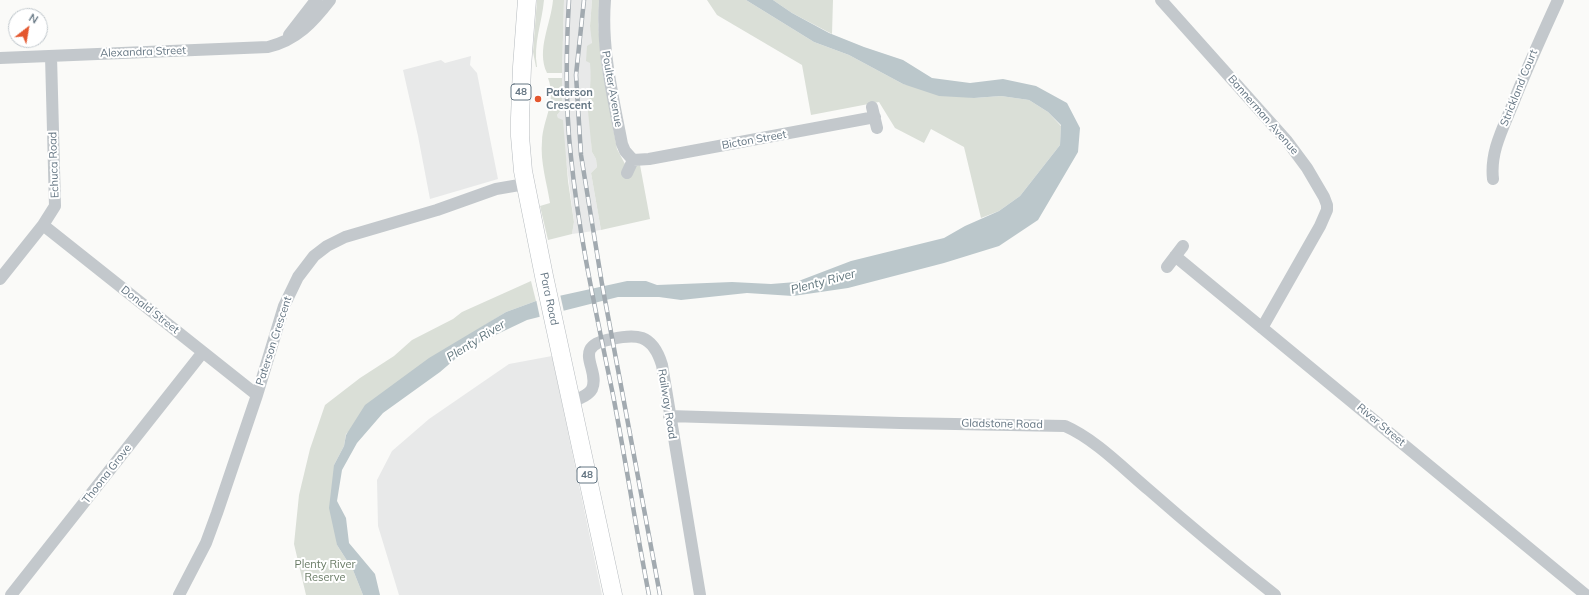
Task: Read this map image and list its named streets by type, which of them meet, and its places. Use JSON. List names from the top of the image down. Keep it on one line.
{"streets":{"main road":["48","Para Road"],"street":["Alexandra Street","Strickland Court","Poulter Avenue","Bannerman Avenue","Bicton Street","Echuca Road","Donald Street","Paterson Crescent","Railway Road","Gladstone Road","River Street","Thoona Grove"]},"crossings":[["Alexandra Street","Echuca Road"],["Poulter Avenue","Bicton Street"],["Bannerman Avenue","River Street"],["Echuca Road","Donald Street"],["Para Road","Paterson Crescent"],["Para Road","Railway Road"],["Donald Street","Paterson Crescent"],["Donald Street","Thoona Grove"],["Railway Road","Gladstone Road"]],"water":["Plenty River"],"parks":["Plenty River Reserve"],"places":["Paterson Crescent"],"north":"top right"}
